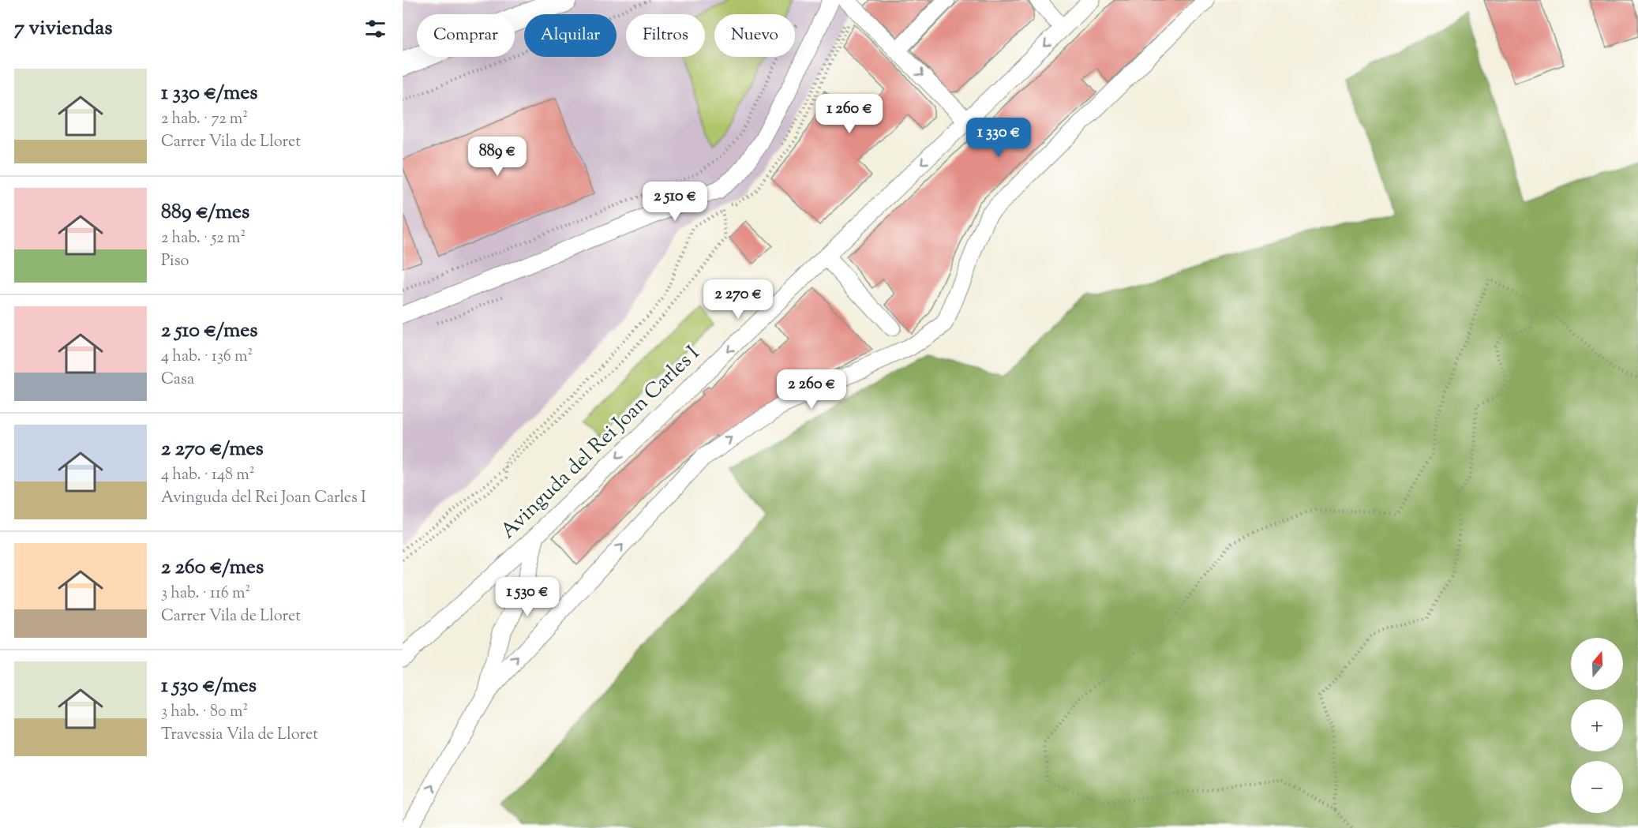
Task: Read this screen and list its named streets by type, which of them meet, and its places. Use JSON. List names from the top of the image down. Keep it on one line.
{"streets":{"street":["Avinguda del Rei Joan Carles I"]},"north":"top","page":{"heading":"7 viviendas","chip":["Comprar","Alquilar","Filtros","Nuevo"],"list":[{"name":"1 330 €/mes","note":"2 hab. · 72 m² · Carrer Vila de Lloret"},{"name":"889 €/mes","note":"2 hab. · 52 m² · Piso"},{"name":"2 510 €/mes","note":"4 hab. · 136 m² · Casa"},{"name":"2 270 €/mes","note":"4 hab. · 148 m² · Avinguda del Rei Joan Carles I"},{"name":"2 260 €/mes","note":"3 hab. · 116 m² · Carrer Vila de Lloret"},{"name":"1 530 €/mes","note":"3 hab. · 80 m² · Travessia Vila de Lloret"}],"price":["1 260 €","1 330 €","889 €","2 510 €","2 270 €","2 260 €","1 530 €"],"map_buttons":["+","−"]}}
